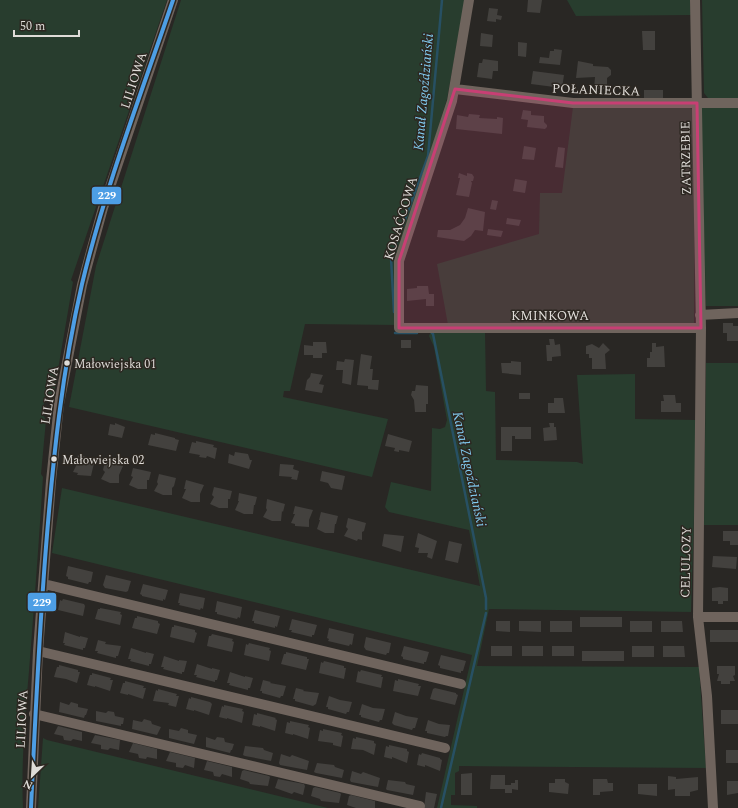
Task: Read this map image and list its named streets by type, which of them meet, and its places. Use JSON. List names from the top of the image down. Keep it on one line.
{"streets":{"street":["LILIOWA","POŁANIECKA","ZATRZEBIE","KOSAĆCOWA","KMINKOWA","CELULOZY"]},"crossings":[["POŁANIECKA","ZATRZEBIE"],["POŁANIECKA","KOSAĆCOWA"],["ZATRZEBIE","CELULOZY"],["KOSAĆCOWA","KMINKOWA"],["KMINKOWA","CELULOZY"]],"water":["Kanał Zagoździański"],"places":["Małowiejska 01","Małowiejska 02"],"lines":["transit line 229"],"scale_bar":"50 m","north":"bottom left"}
